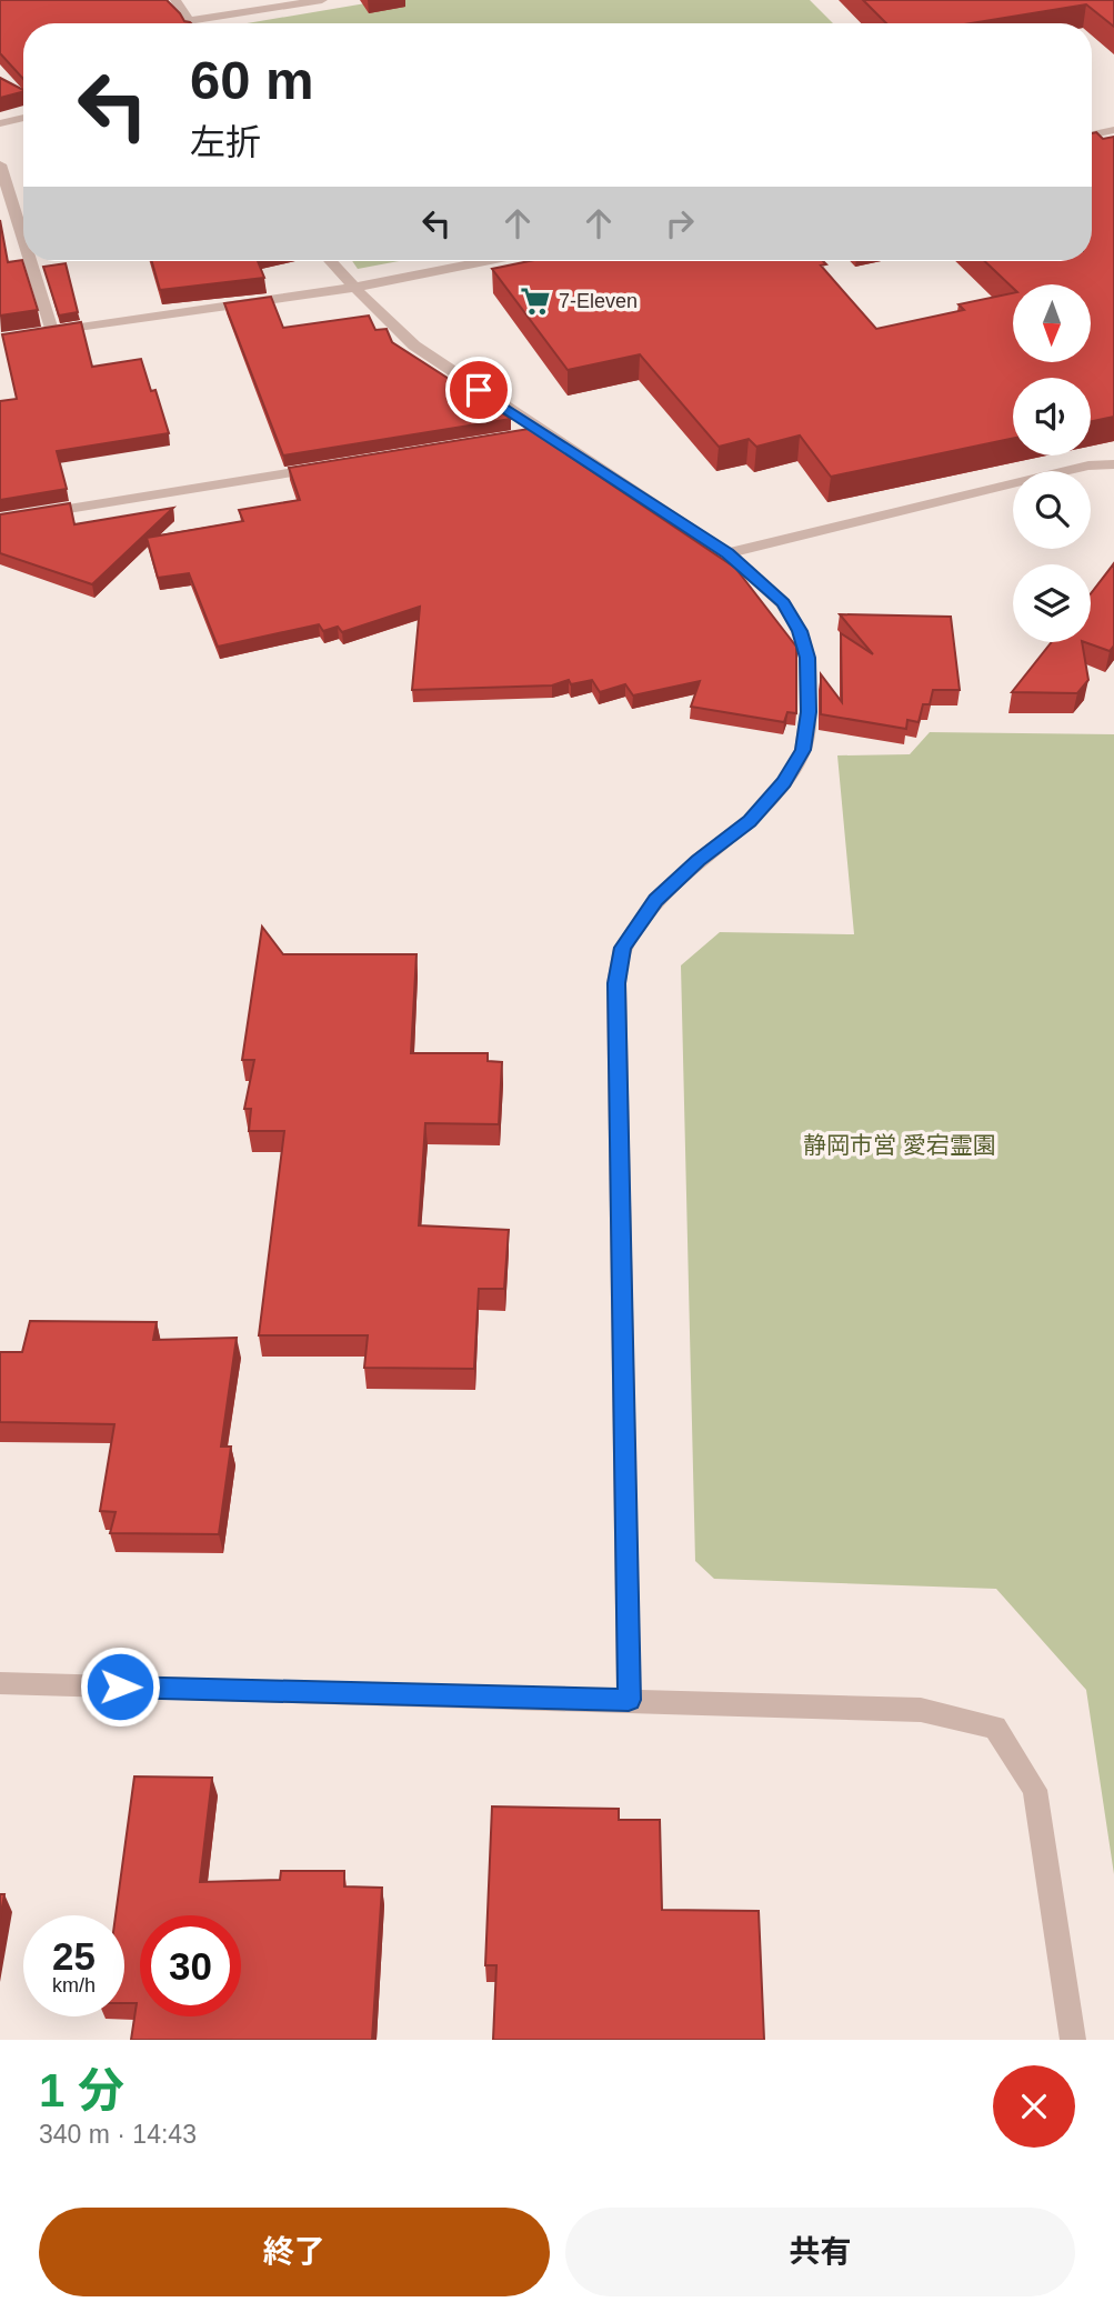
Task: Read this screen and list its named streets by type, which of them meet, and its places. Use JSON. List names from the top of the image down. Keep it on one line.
{"parks":["静岡市営 愛宕霊園"],"places":{"supermarket":["7-Eleven"]},"north":"bottom","page":{"turn":["60 m","左折"],"speed":"25 km/h","limit":"30","heading":["1 分","340 m · 14:43"],"buttons":["終了","共有"]}}
